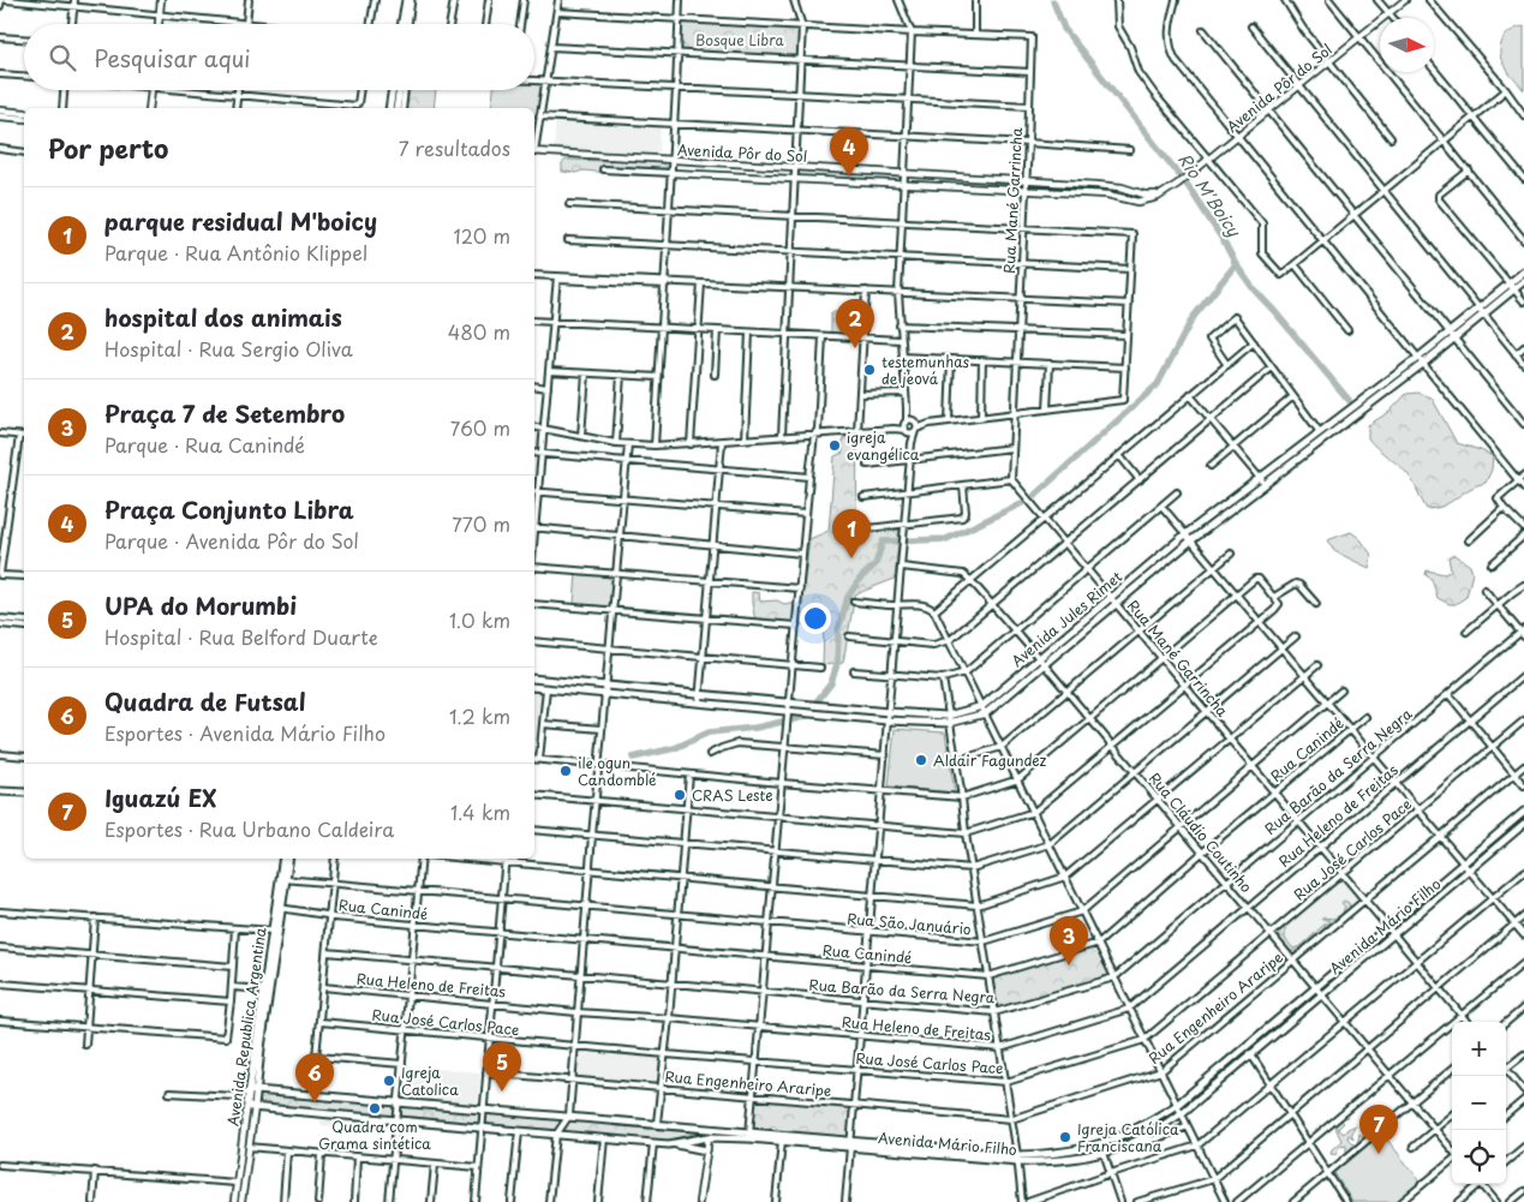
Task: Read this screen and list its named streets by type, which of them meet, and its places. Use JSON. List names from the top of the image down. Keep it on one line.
{"streets":{"main road":["Avenida Jules Rimet","Avenida Mário Filho","Avenida Republica Argentina"],"street":["Avenida Pôr do Sol","Rua Mané Garrincha","Rua Canindé","Rua Barão da Serra Negra","Rua Heleno de Freitas","Rua Cláudio Coutinho","Rua José Carlos Pace","Rua São Januário","Rua Engenheiro Araripe"]},"crossings":[["Avenida Pôr do Sol","Rua Mané Garrincha"],["Rua Mané Garrincha","Avenida Jules Rimet"],["Rua Mané Garrincha","Rua Canindé"],["Rua Mané Garrincha","Rua Barão da Serra Negra"],["Rua Mané Garrincha","Rua Heleno de Freitas"],["Rua Mané Garrincha","Rua José Carlos Pace"],["Rua Mané Garrincha","Rua São Januário"],["Rua Mané Garrincha","Avenida Mário Filho"],["Rua Mané Garrincha","Rua Engenheiro Araripe"],["Avenida Jules Rimet","Rua Cláudio Coutinho"],["Rua Canindé","Rua Cláudio Coutinho"],["Rua Canindé","Avenida Republica Argentina"],["Rua Barão da Serra Negra","Rua Cláudio Coutinho"],["Rua Heleno de Freitas","Rua Cláudio Coutinho"],["Rua Cláudio Coutinho","Rua José Carlos Pace"],["Rua Cláudio Coutinho","Rua São Januário"],["Rua Cláudio Coutinho","Avenida Mário Filho"],["Rua Cláudio Coutinho","Rua Engenheiro Araripe"],["Rua São Januário","Avenida Republica Argentina"],["Avenida Mário Filho","Avenida Republica Argentina"]],"water":["Rio M'Boicy"],"parks":["Bosque Libra"],"places":["testemunhas de jeová","igreja evangélica","Aldair Fagundez","ile ogun Candomblé","CRAS Leste","Igreja Catolica","Quadra com Grama sintética","Igreja Católica Franciscana"],"north":"right","page":{"search":"Pesquisar aqui","heading":["Por perto","7 resultados"],"pins":["4","2","1","3","5","6","7"],"list":[{"mark":"1","name":"parque residual M'boicy","note":"Parque · Rua Antônio Klippel","value":"120 m"},{"mark":"2","name":"hospital dos animais","note":"Hospital · Rua Sergio Oliva","value":"480 m"},{"mark":"3","name":"Praça 7 de Setembro","note":"Parque · Rua Canindé","value":"760 m"},{"mark":"4","name":"Praça Conjunto Libra","note":"Parque · Avenida Pôr do Sol","value":"770 m"},{"mark":"5","name":"UPA do Morumbi","note":"Hospital · Rua Belford Duarte","value":"1.0 km"},{"mark":"6","name":"Quadra de Futsal","note":"Esportes · Avenida Mário Filho","value":"1.2 km"},{"mark":"7","name":"Iguazú EX","note":"Esportes · Rua Urbano Caldeira","value":"1.4 km"}],"map_buttons":["+","−"]}}
